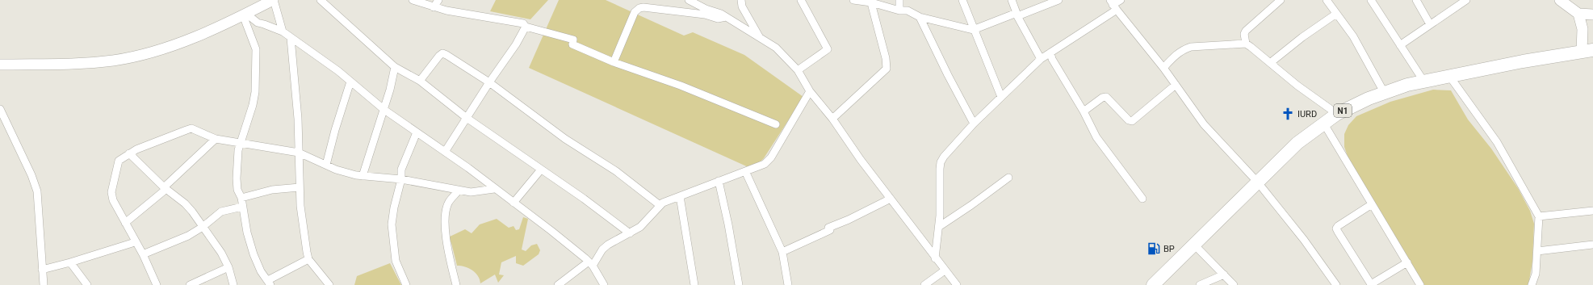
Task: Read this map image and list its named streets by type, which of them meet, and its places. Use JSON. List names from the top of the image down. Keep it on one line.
{"streets":{"highway":["N1"]},"places":{"church":["IURD"],"fuel station":["BP"]}}
